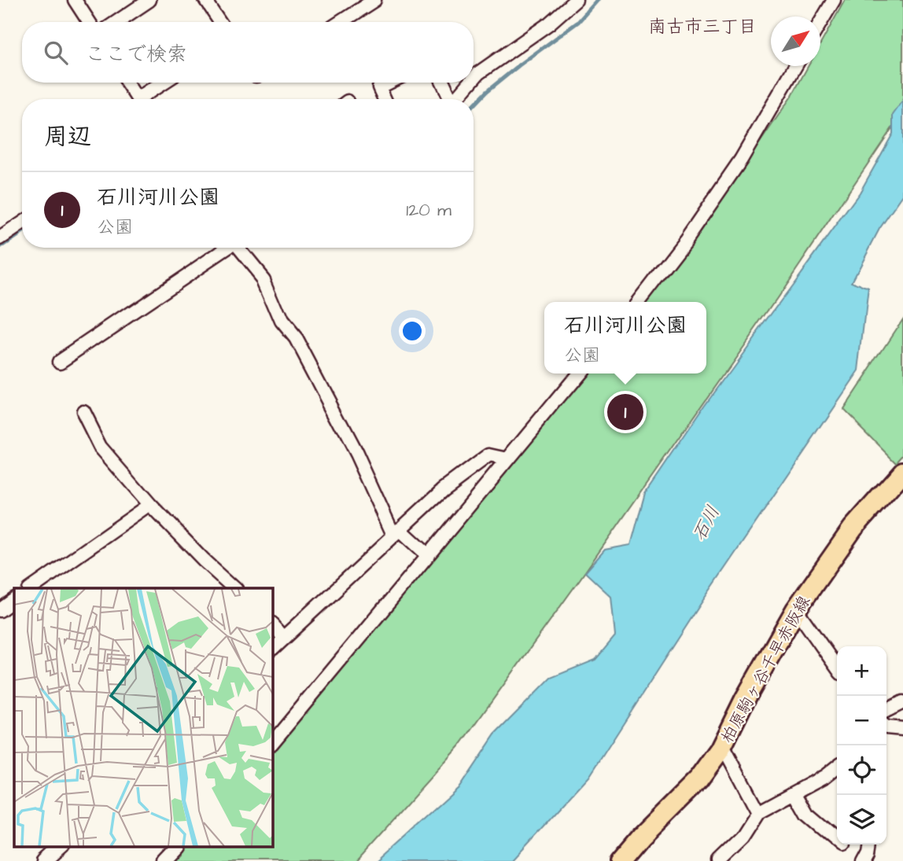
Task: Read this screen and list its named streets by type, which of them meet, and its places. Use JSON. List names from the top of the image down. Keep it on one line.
{"streets":{"main road":["柏原駒ヶ谷千早赤阪線"]},"districts":["南古市三丁目"],"water":["石川"],"north":"top right","page":{"search":"ここで検索","heading":"周辺","list":[{"mark":"1","name":"石川河川公園","note":"公園","value":"120 m"}],"popup":["石川河川公園","公園"],"pins":"1","map_buttons":["+","−"]}}
